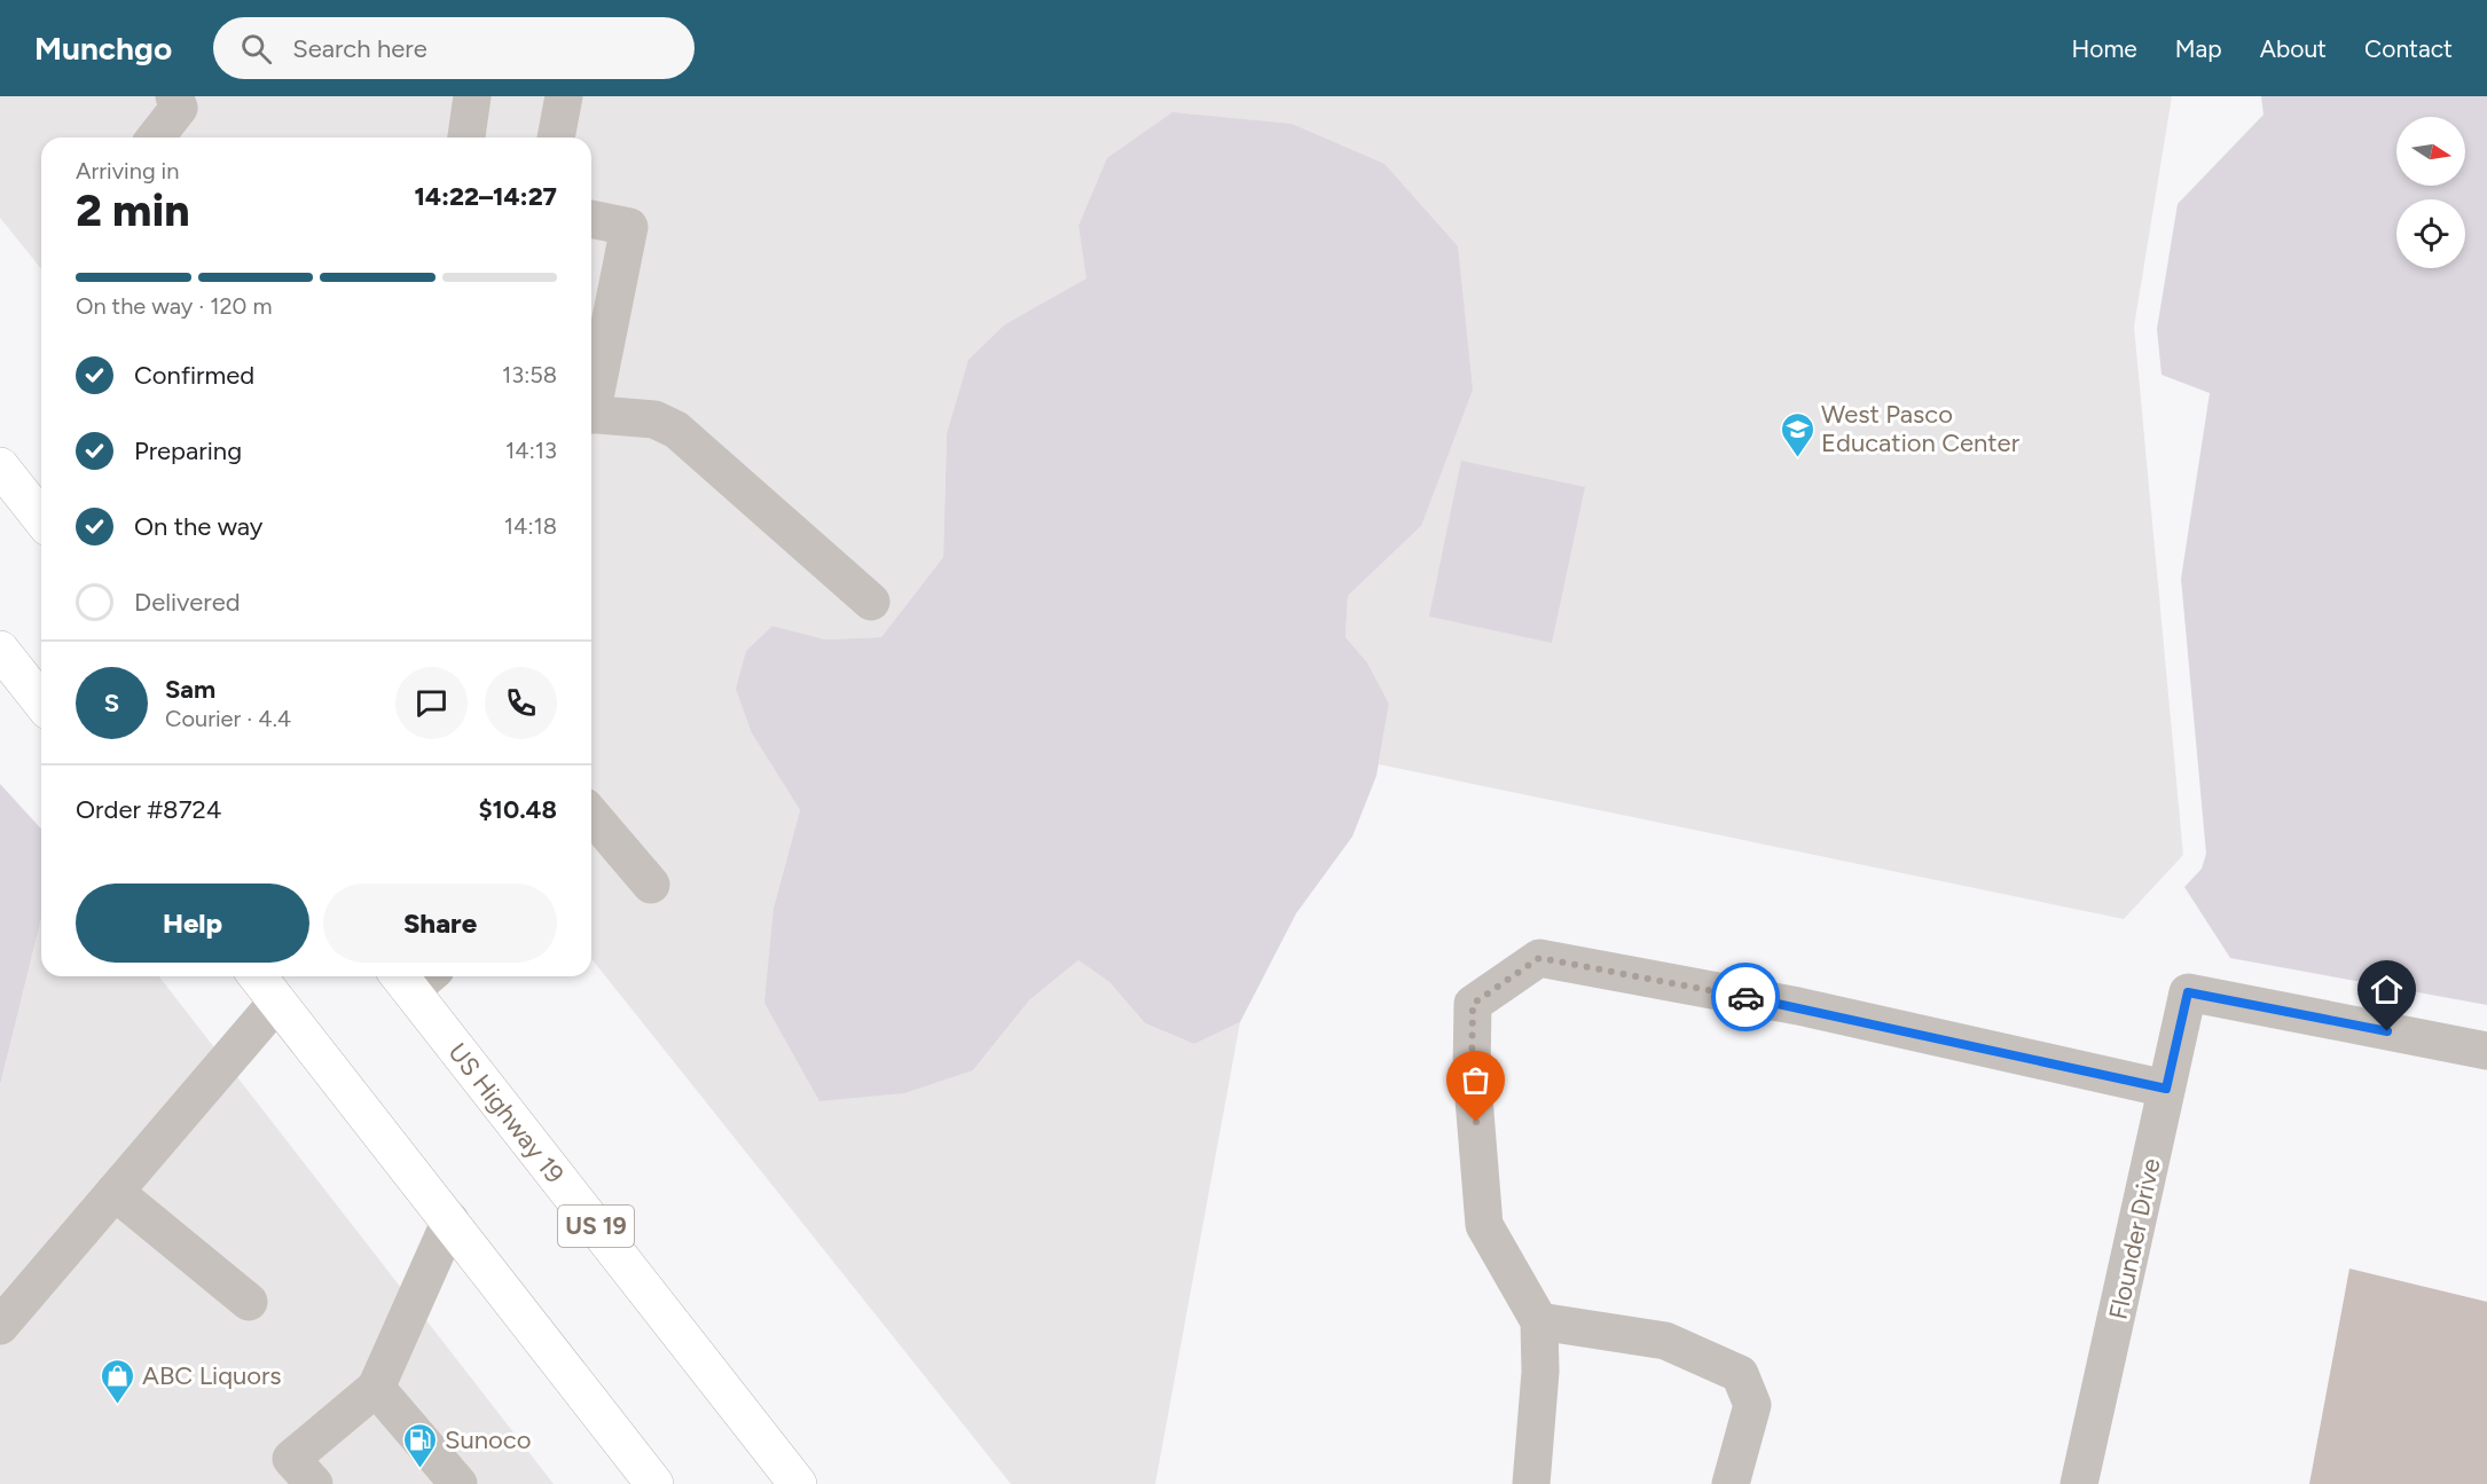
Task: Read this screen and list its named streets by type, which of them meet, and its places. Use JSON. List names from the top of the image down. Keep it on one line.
{"streets":{"highway":["US Highway 19","US 19"],"street":["Flounder Drive"]},"places":{"school or university":["West Pasco Education Center"],"shop":["ABC Liquors"],"fuel station":["Sunoco"]},"north":"right","page":{"header":"Munchgo","search":"Search here","nav":["Home","Map","About","Contact"],"heading":["2 min","Arriving in","14:22–14:27"],"panel":["Sam","Courier · 4.4","Order #8724","$10.48"],"bar":"On the way · 120 m","list":[["Confirmed","13:58"],["Preparing","14:13"],["On the way","14:18"],"Delivered"],"round":"S","buttons":["Help","Share"]}}
